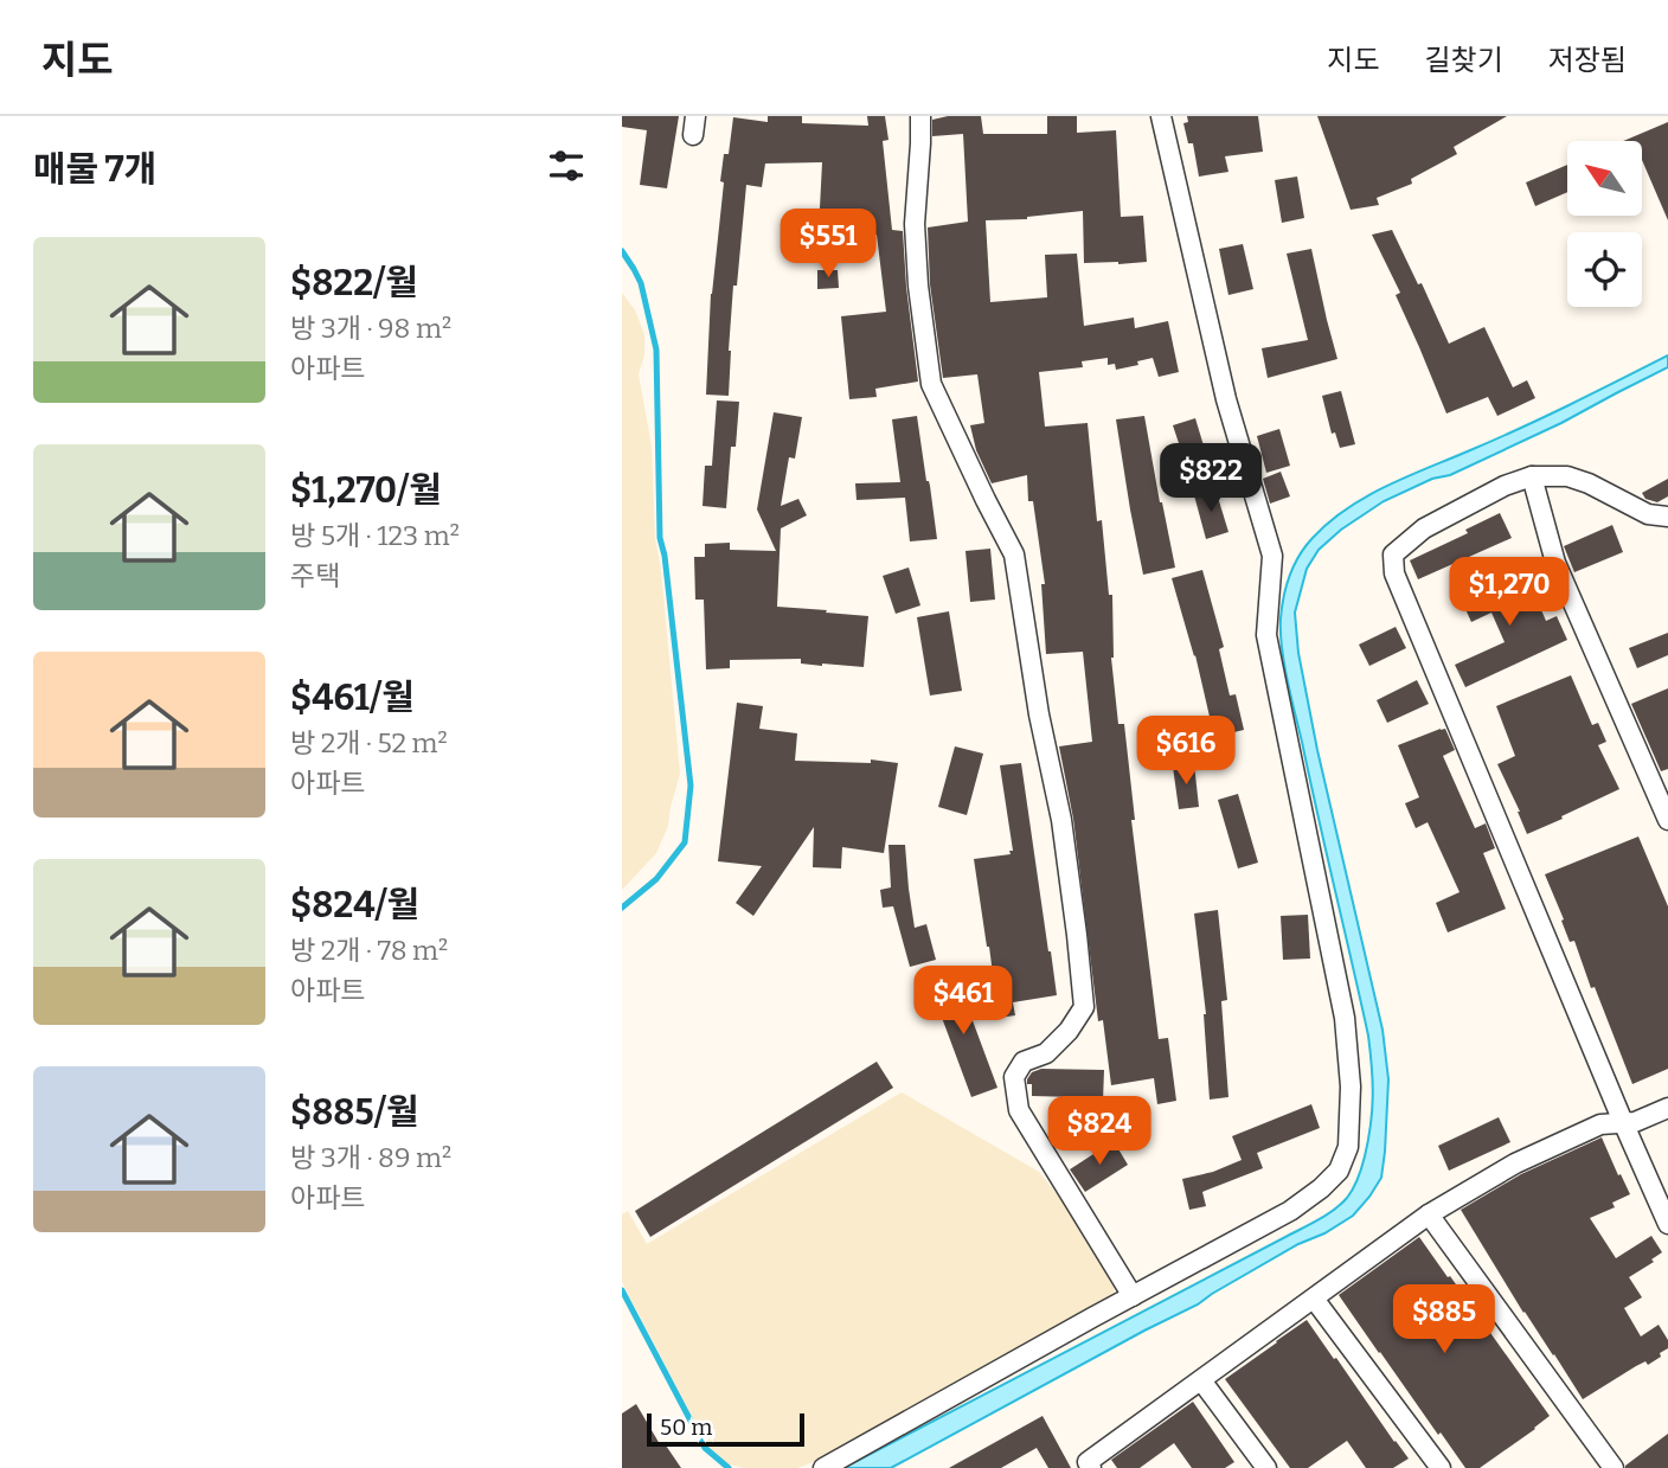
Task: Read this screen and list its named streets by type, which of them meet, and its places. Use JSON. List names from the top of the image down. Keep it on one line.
{"scale_bar":"50 m","north":"top left","page":{"header":"지도","nav":["지도","길찾기","저장됨"],"heading":"매물 7개","price":["$551","$822","$1,270","$616","$461","$824","$885"],"list":[{"name":"$822/월","note":"방 3개 · 98 m² · 아파트"},{"name":"$1,270/월","note":"방 5개 · 123 m² · 주택"},{"name":"$461/월","note":"방 2개 · 52 m² · 아파트"},{"name":"$824/월","note":"방 2개 · 78 m² · 아파트"},{"name":"$885/월","note":"방 3개 · 89 m² · 아파트"}],"scale":"50 m"}}
